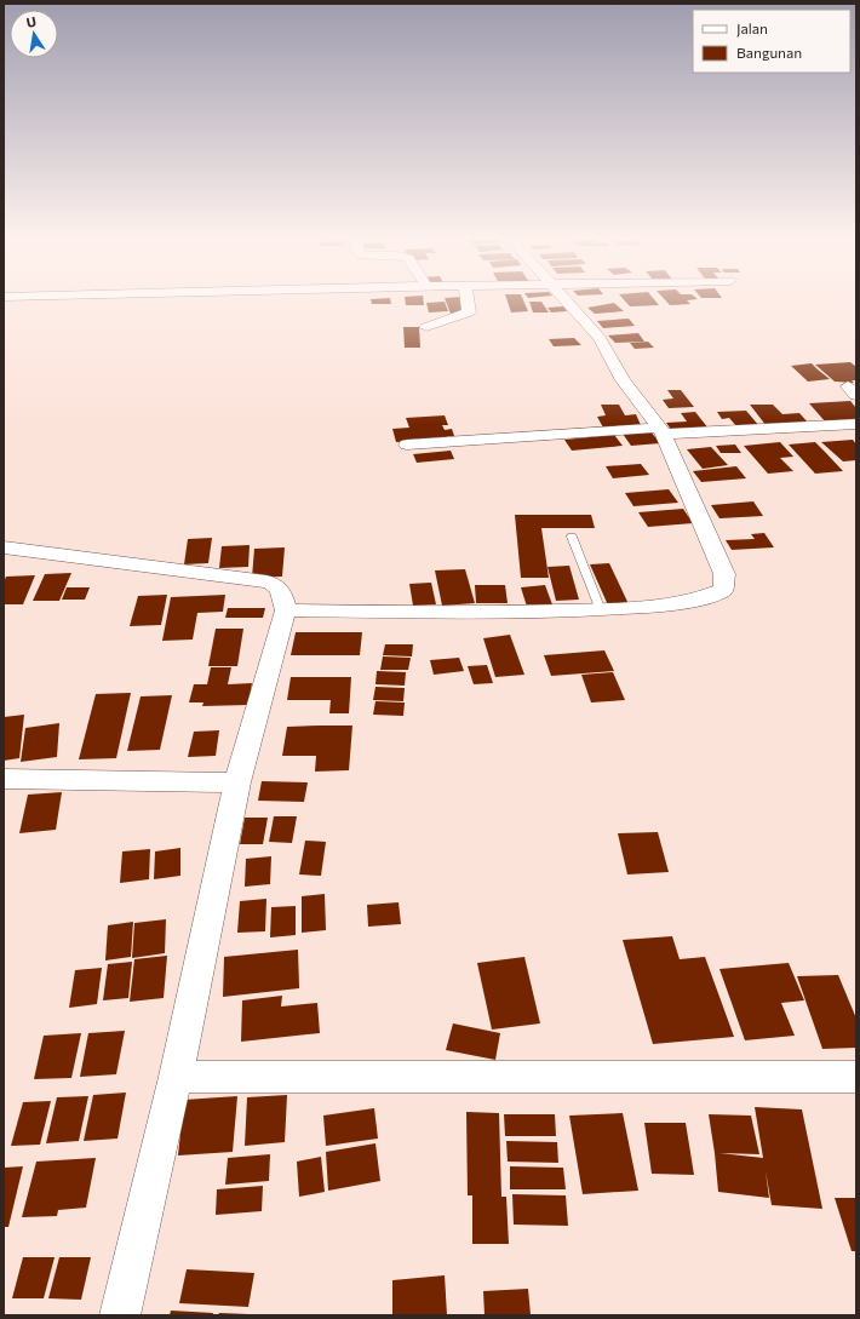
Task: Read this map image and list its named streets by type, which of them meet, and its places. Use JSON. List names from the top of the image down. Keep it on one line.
{"legend":["Jalan","Bangunan"],"north":"top"}
